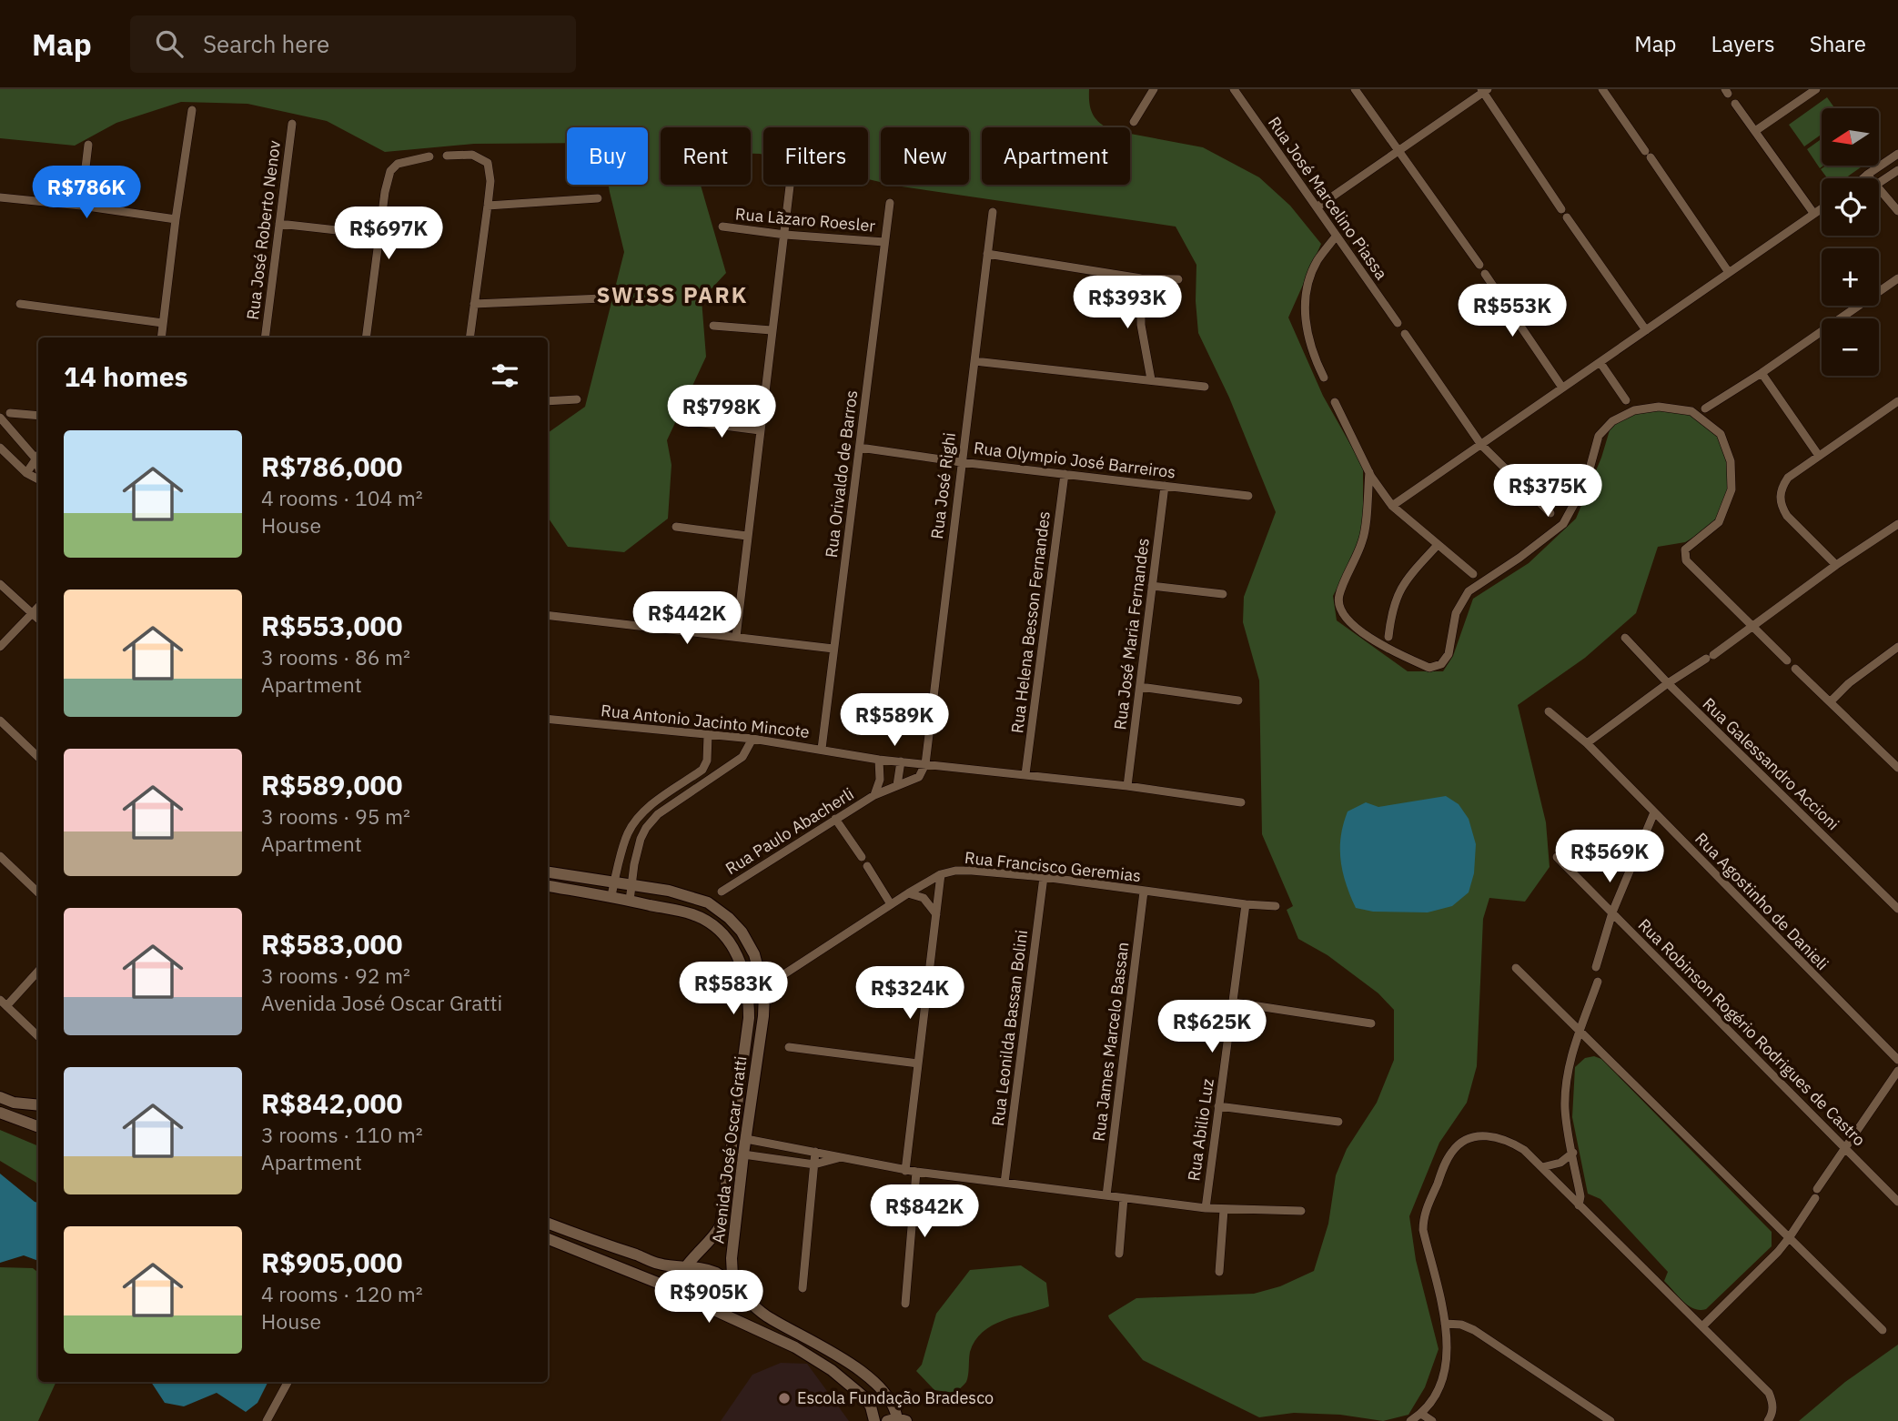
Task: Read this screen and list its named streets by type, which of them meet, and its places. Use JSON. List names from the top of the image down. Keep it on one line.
{"streets":{"street":["Rua José Marcelino Piassa","Rua Lãzaro Roesler","Rua José Roberto Nenov","Rua Olympio José Barreiros","Rua Orivaldo de Barros","Rua José Righi","Rua Helena Besson Fernandes","Rua José Maria Fernandes","Rua Antonio Jacinto Mincote","Rua Galessandro Accioni","Rua Paulo Abacherli","Rua Francisco Geremias","Rua Agostinho de Danieli","Rua Leonilda Bassan Bolini","Rua Robinson Rogério Rodrigues de Castro","Rua James Marcelo Bassan","Rua Abilio Luz","Avenida José Oscar Gratti"]},"crossings":[["Rua Lãzaro Roesler","Rua Orivaldo de Barros"],["Rua Olympio José Barreiros","Rua Orivaldo de Barros"],["Rua Olympio José Barreiros","Rua José Righi"],["Rua Olympio José Barreiros","Rua Helena Besson Fernandes"],["Rua Olympio José Barreiros","Rua José Maria Fernandes"],["Rua Orivaldo de Barros","Rua Antonio Jacinto Mincote"],["Rua José Righi","Rua Antonio Jacinto Mincote"],["Rua José Righi","Rua Paulo Abacherli"],["Rua Helena Besson Fernandes","Rua Antonio Jacinto Mincote"],["Rua José Maria Fernandes","Rua Antonio Jacinto Mincote"],["Rua Antonio Jacinto Mincote","Rua Paulo Abacherli"],["Rua Francisco Geremias","Rua Leonilda Bassan Bolini"],["Rua Francisco Geremias","Rua James Marcelo Bassan"],["Rua Francisco Geremias","Rua Abilio Luz"]],"districts":["SWISS PARK"],"places":["Escola Fundação Bradesco"],"north":"left","page":{"header":"Map","search":"Search here","nav":["Map","Layers","Share"],"map_buttons":["+","−"],"chip":["Buy","Rent","Filters","New","Apartment"],"price":["R$786K","R$697K","R$393K","R$553K","R$798K","R$375K","R$442K","R$589K","R$569K","R$583K","R$324K","R$625K","R$842K","R$905K"],"heading":"14 homes","list":[{"name":"R$786,000","note":"4 rooms · 104 m² · House"},{"name":"R$553,000","note":"3 rooms · 86 m² · Apartment"},{"name":"R$589,000","note":"3 rooms · 95 m² · Apartment"},{"name":"R$583,000","note":"3 rooms · 92 m² · Avenida José Oscar Gratti"},{"name":"R$842,000","note":"3 rooms · 110 m² · Apartment"},{"name":"R$905,000","note":"4 rooms · 120 m² · House"}]}}
